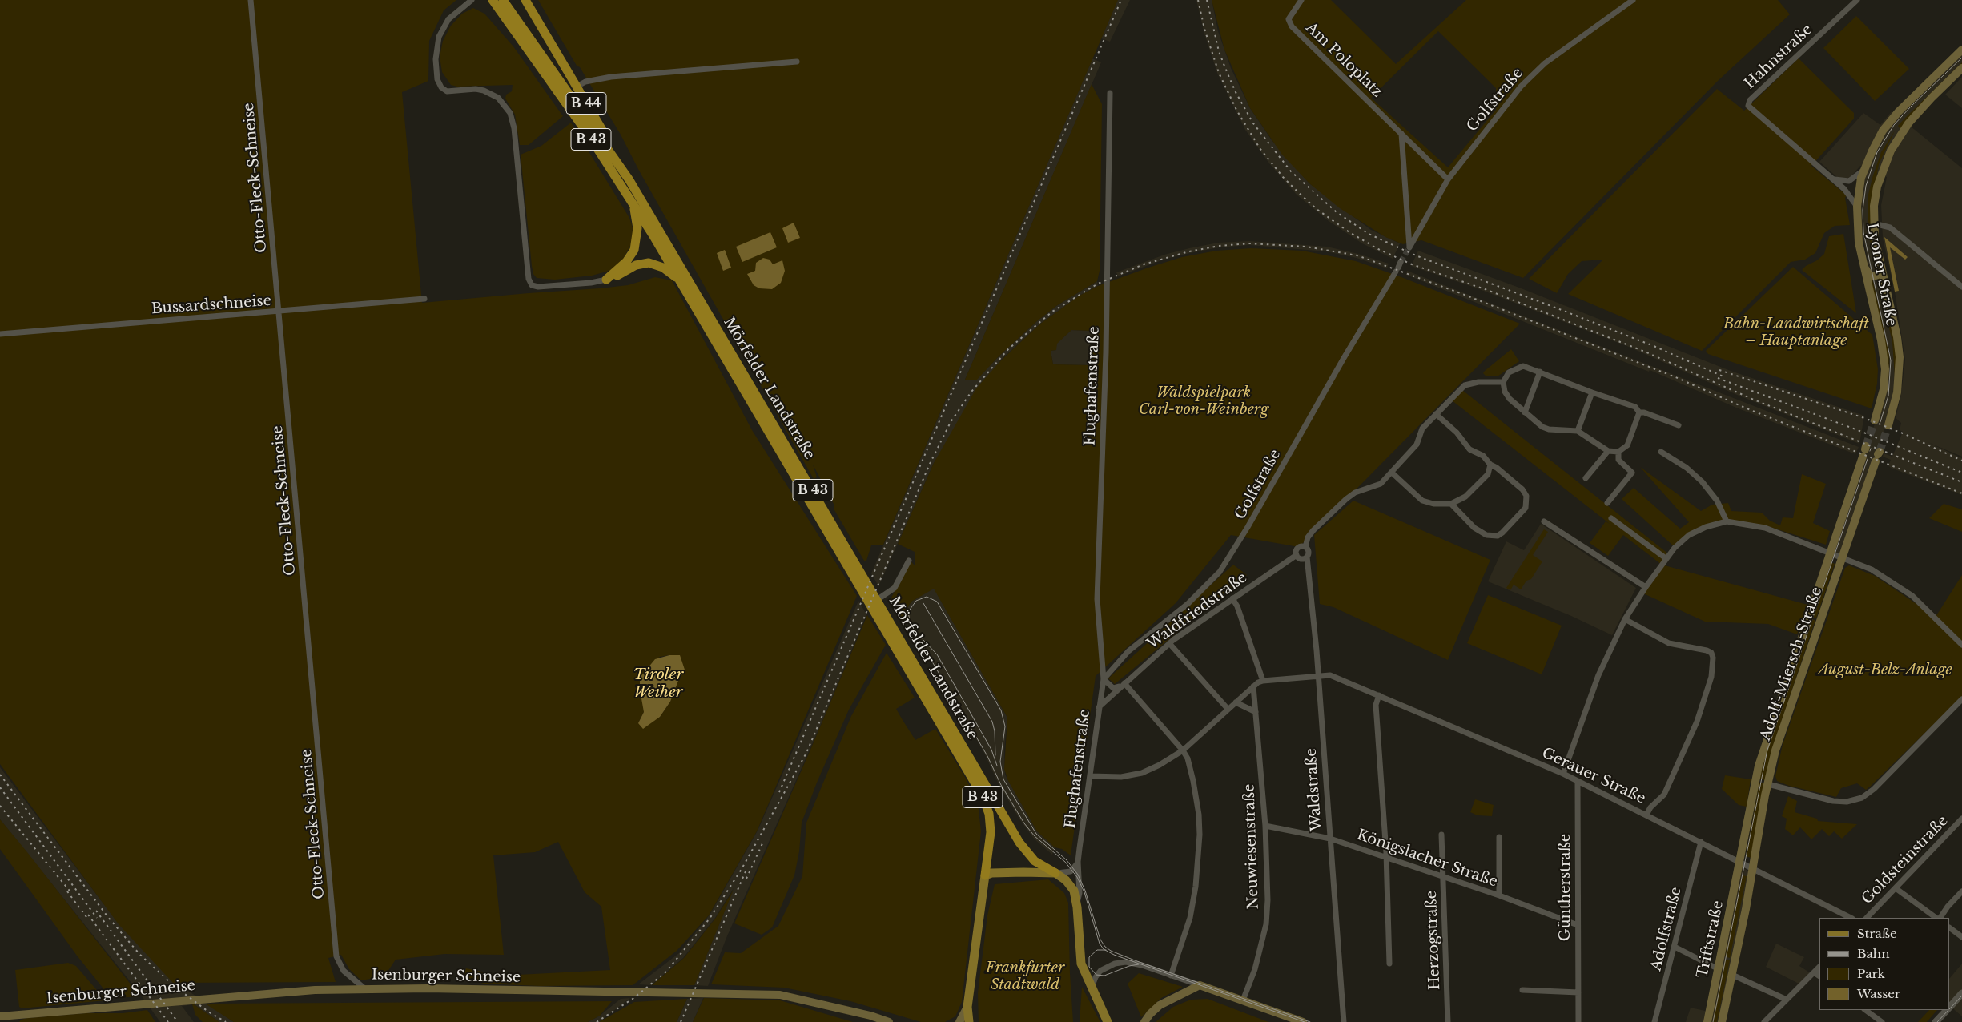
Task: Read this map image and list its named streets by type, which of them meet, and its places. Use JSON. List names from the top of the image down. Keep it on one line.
{"streets":{"highway":["B 44","B 43","Mörfelder Landstraße"],"main road":["Lyoner Straße","Adolf-Miersch-Straße","Triftstraße","Isenburger Schneise"],"street":["Hahnstraße","Am Poloplatz","Golfstraße","Otto-Fleck-Schneise","Bussardschneise","Flughafenstraße","Waldfriedstraße","Gerauer Straße","Waldstraße","Neuwiesenstraße","Königslacher Straße","Goldsteinstraße","Güntherstraße","Adolfstraße","Herzogstraße"]},"crossings":[["Hahnstraße","Lyoner Straße"],["Am Poloplatz","Golfstraße"],["Golfstraße","Flughafenstraße"],["B 44","Mörfelder Landstraße"],["B 43","Flughafenstraße"],["B 43","Mörfelder Landstraße"],["Otto-Fleck-Schneise","Bussardschneise"],["Otto-Fleck-Schneise","Isenburger Schneise"],["Flughafenstraße","Waldfriedstraße"],["Waldfriedstraße","Waldstraße"],["Adolf-Miersch-Straße","Gerauer Straße"],["Adolf-Miersch-Straße","Triftstraße"],["Gerauer Straße","Waldstraße"],["Gerauer Straße","Güntherstraße"],["Gerauer Straße","Adolfstraße"],["Gerauer Straße","Triftstraße"],["Waldstraße","Königslacher Straße"],["Neuwiesenstraße","Königslacher Straße"],["Königslacher Straße","Güntherstraße"],["Königslacher Straße","Herzogstraße"]],"water":["Tiroler Weiher"],"parks":["Bahn-Landwirtschaft – Hauptanlage","Waldspielpark Carl-von-Weinberg","August-Belz-Anlage","Frankfurter Stadtwald"],"legend":["Straße","Bahn","Park","Wasser"]}
